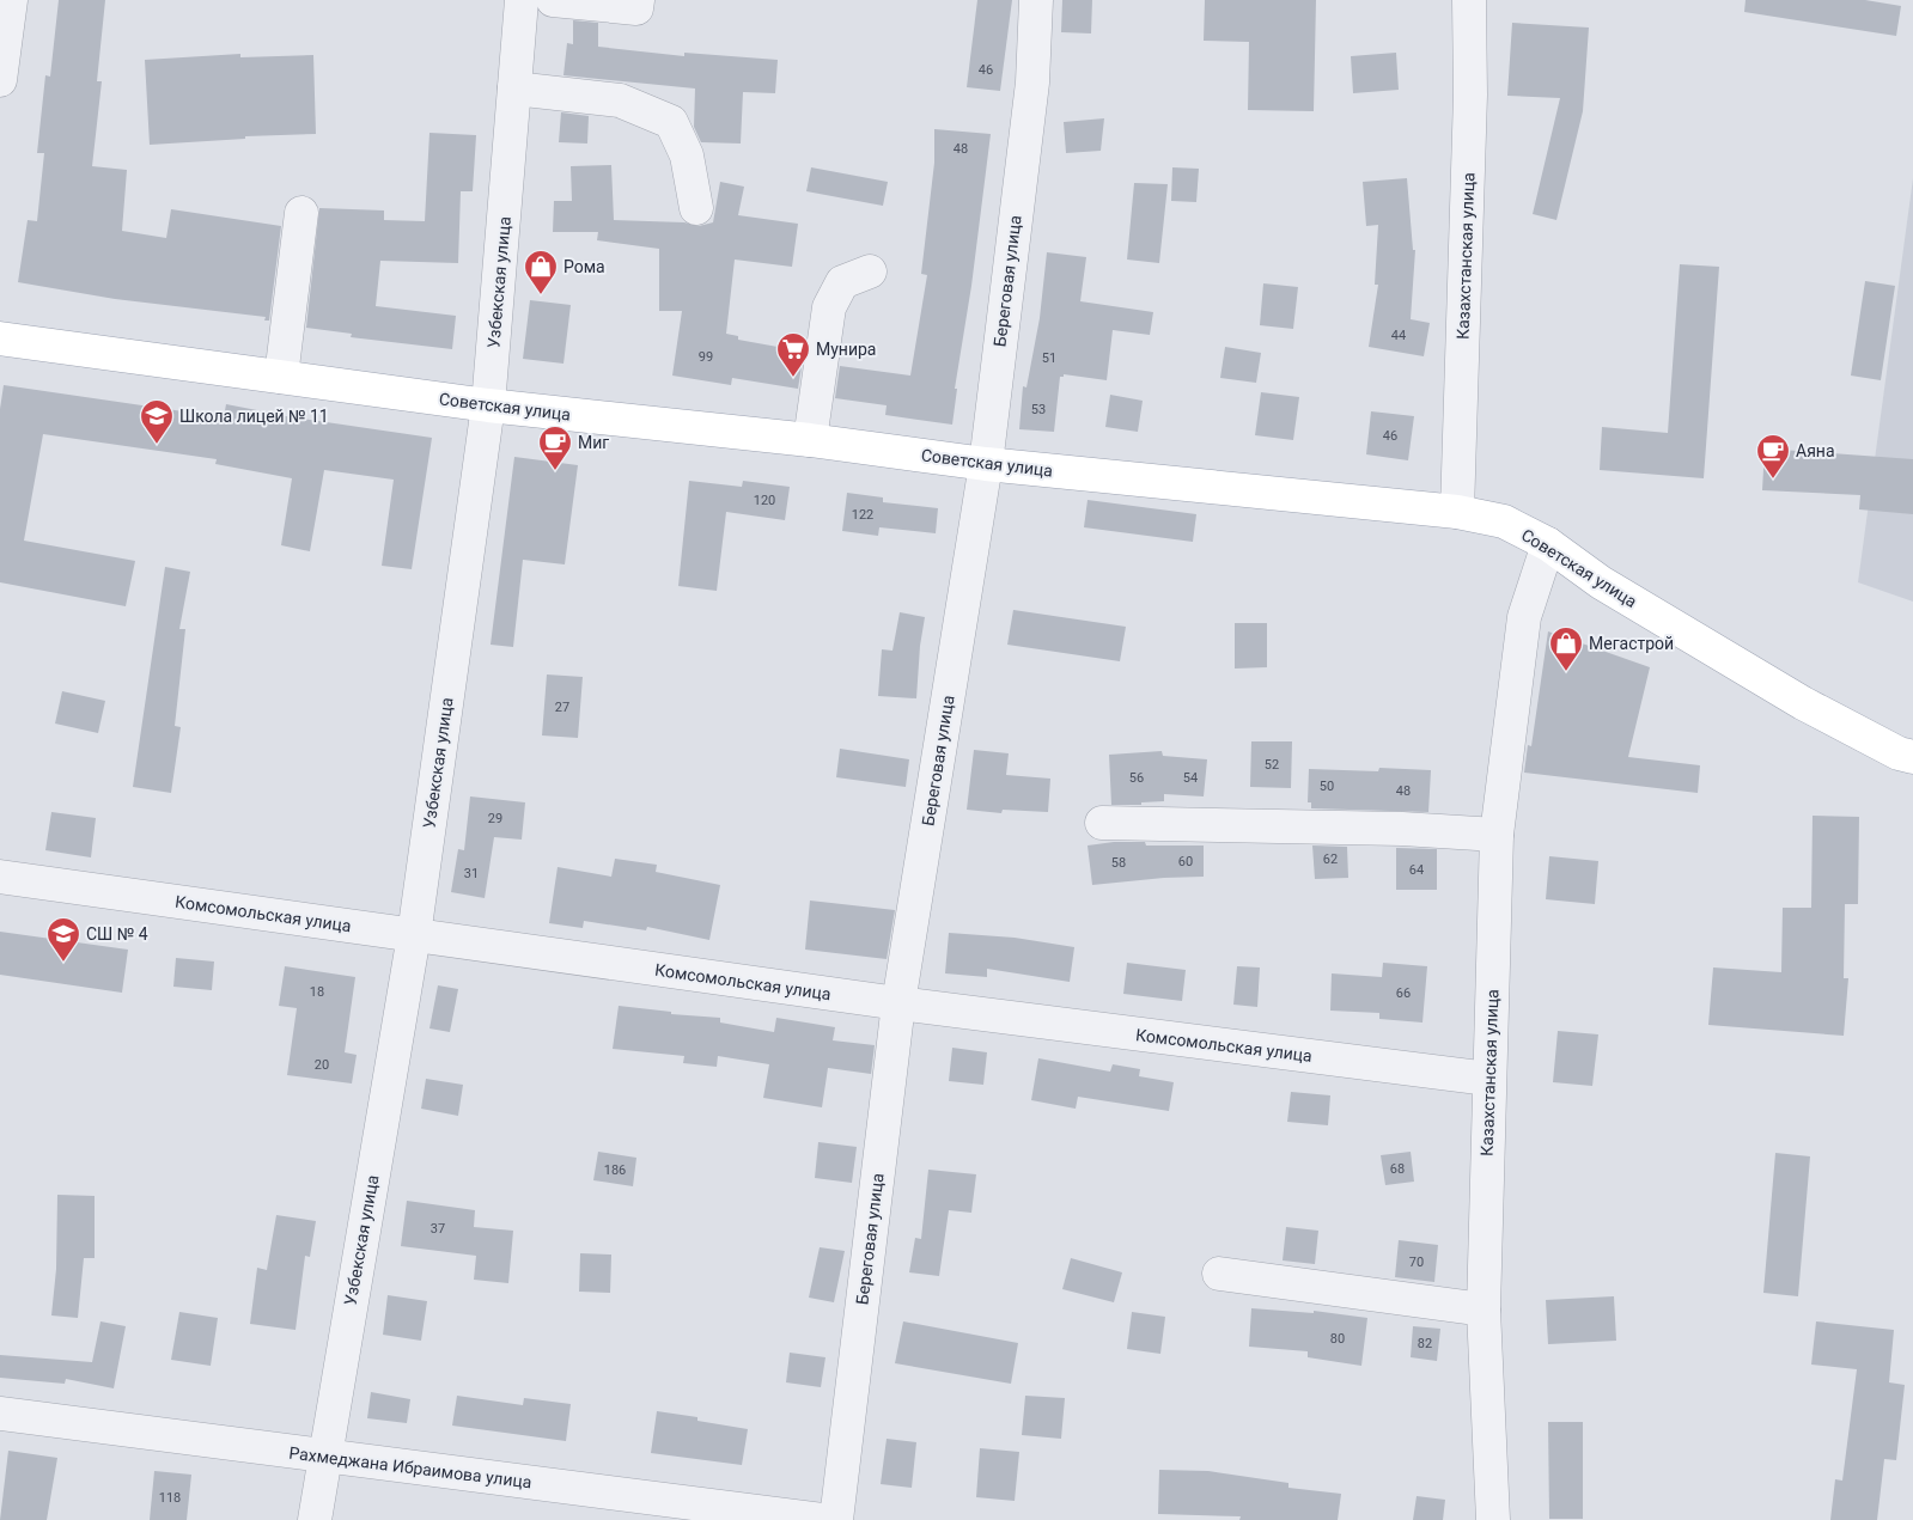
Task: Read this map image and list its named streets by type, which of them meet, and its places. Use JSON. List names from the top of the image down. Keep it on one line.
{"streets":{"main road":["Советская улица"],"street":["Казахстанская улица","Береговая улица","Узбекская улица","Комсомольская улица","Рахмеджана Ибраимова улица"]},"crossings":[["Казахстанская улица","Советская улица"],["Казахстанская улица","Комсомольская улица"],["Береговая улица","Советская улица"],["Береговая улица","Комсомольская улица"],["Узбекская улица","Советская улица"],["Узбекская улица","Комсомольская улица"],["Узбекская улица","Рахмеджана Ибраимова улица"]],"places":{"shop":["Рома","Мегастрой"],"supermarket":["Мунира"],"school or university":["Школа лицей № 11","СШ № 4"],"cafe":["Миг","Аяна"]},"house_numbers":["46","48","44","99","51","53","46","120","122","27","52","56","54","50","48","29","62","60","58","64","31","18","66","20","68","186","37","70","80","82","118"]}
